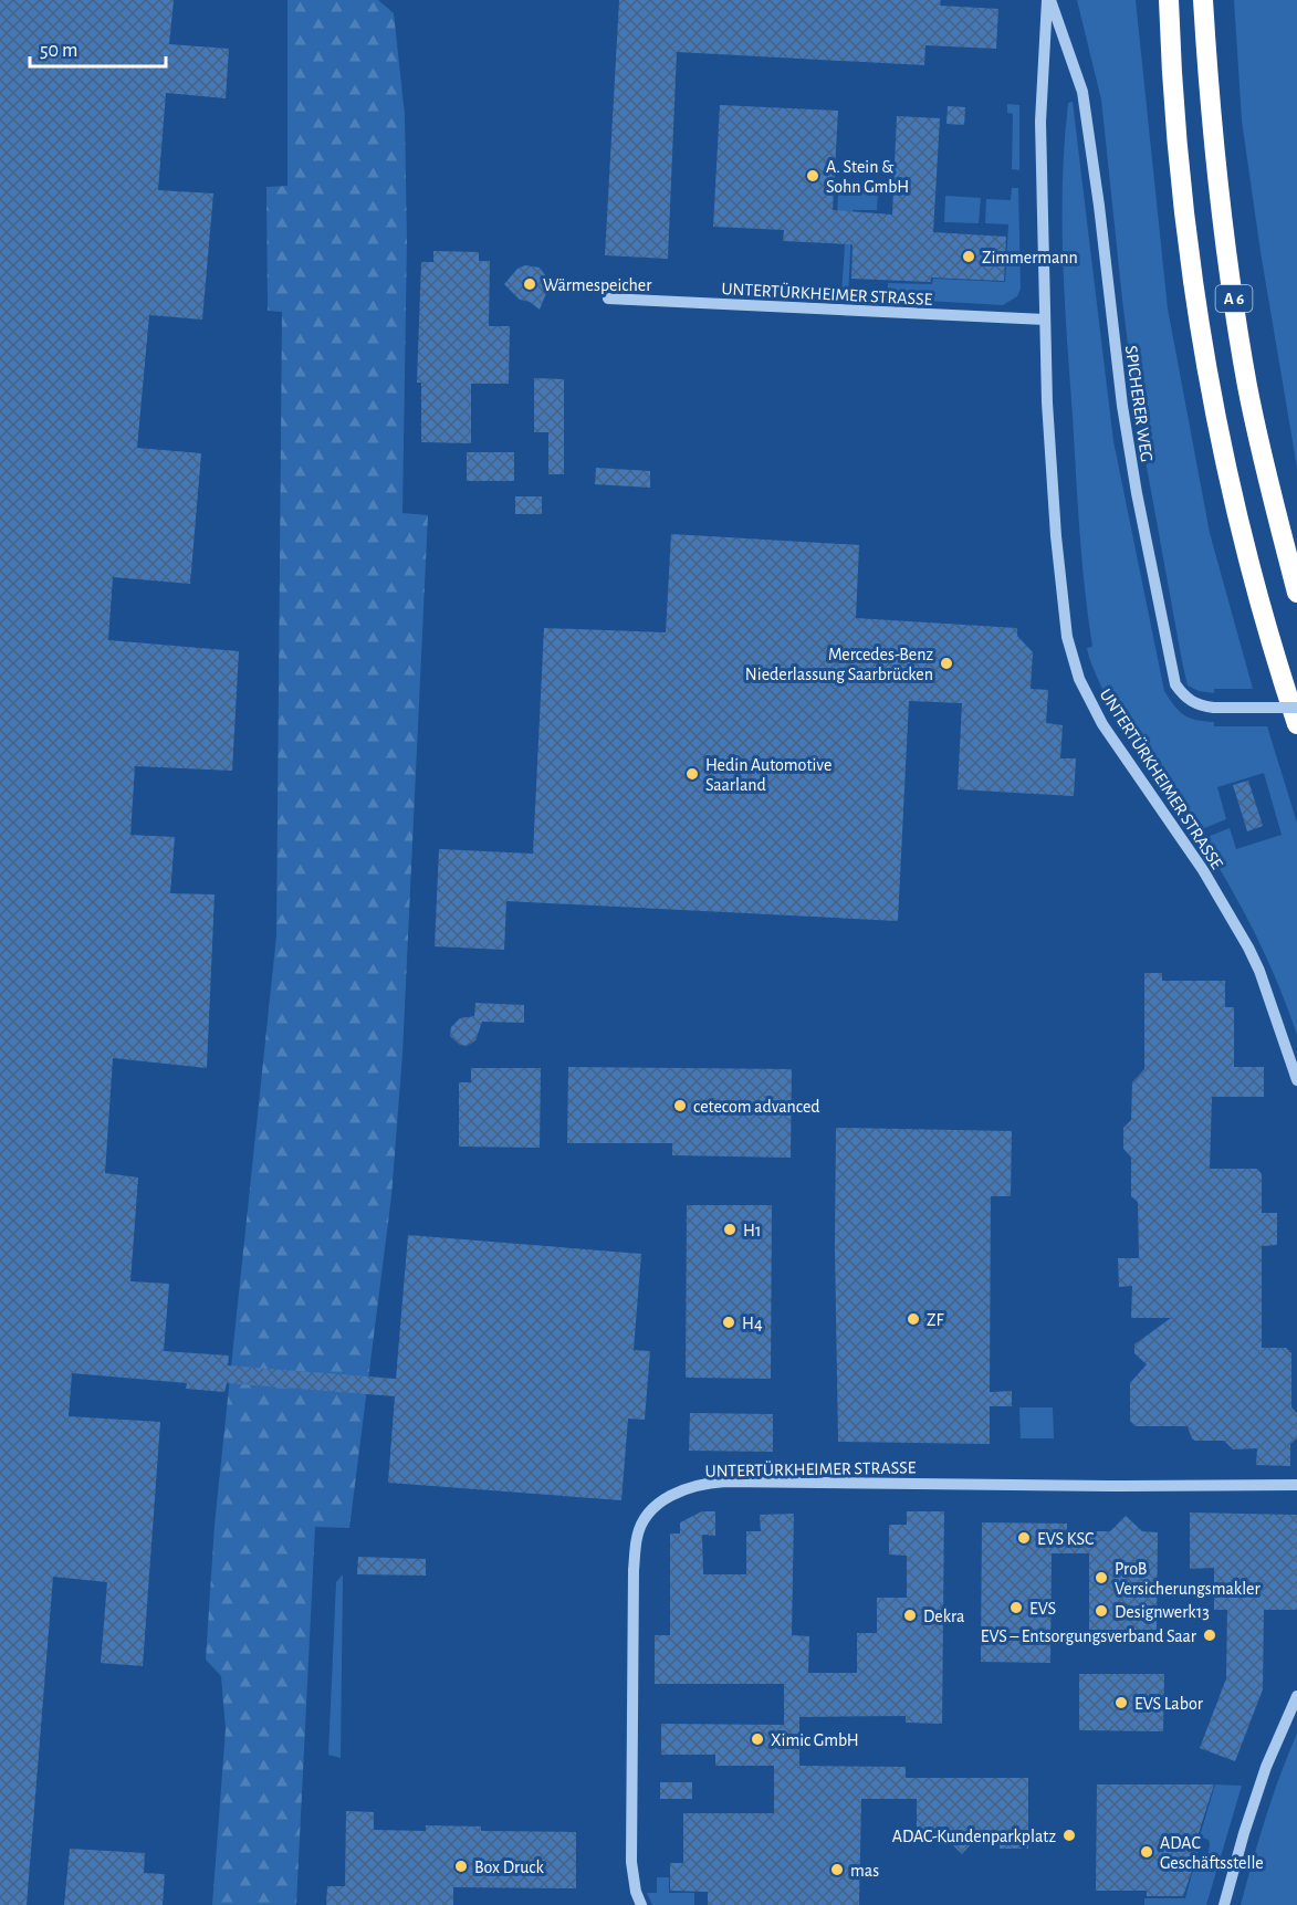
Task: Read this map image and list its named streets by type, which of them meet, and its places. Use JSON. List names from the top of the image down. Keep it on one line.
{"streets":{"highway":["A 6"],"street":["UNTERTÜRKHEIMER STRASSE","SPICHERER WEG"]},"crossings":[["UNTERTÜRKHEIMER STRASSE","SPICHERER WEG"]],"places":["A. Stein & Sohn GmbH","Zimmermann","Wärmespeicher","Mercedes-Benz Niederlassung Saarbrücken","Hedin Automotive Saarland","cetecom advanced","H1","ZF","H4","EVS KSC","ProB Versicherungsmakler","EVS","Designwerk13","Dekra","EVS – Entsorgungsverband Saar","EVS Labor","Ximic GmbH","ADAC-Kundenparkplatz","ADAC Geschäftsstelle","Box Druck","mas"],"scale_bar":"50 m"}
